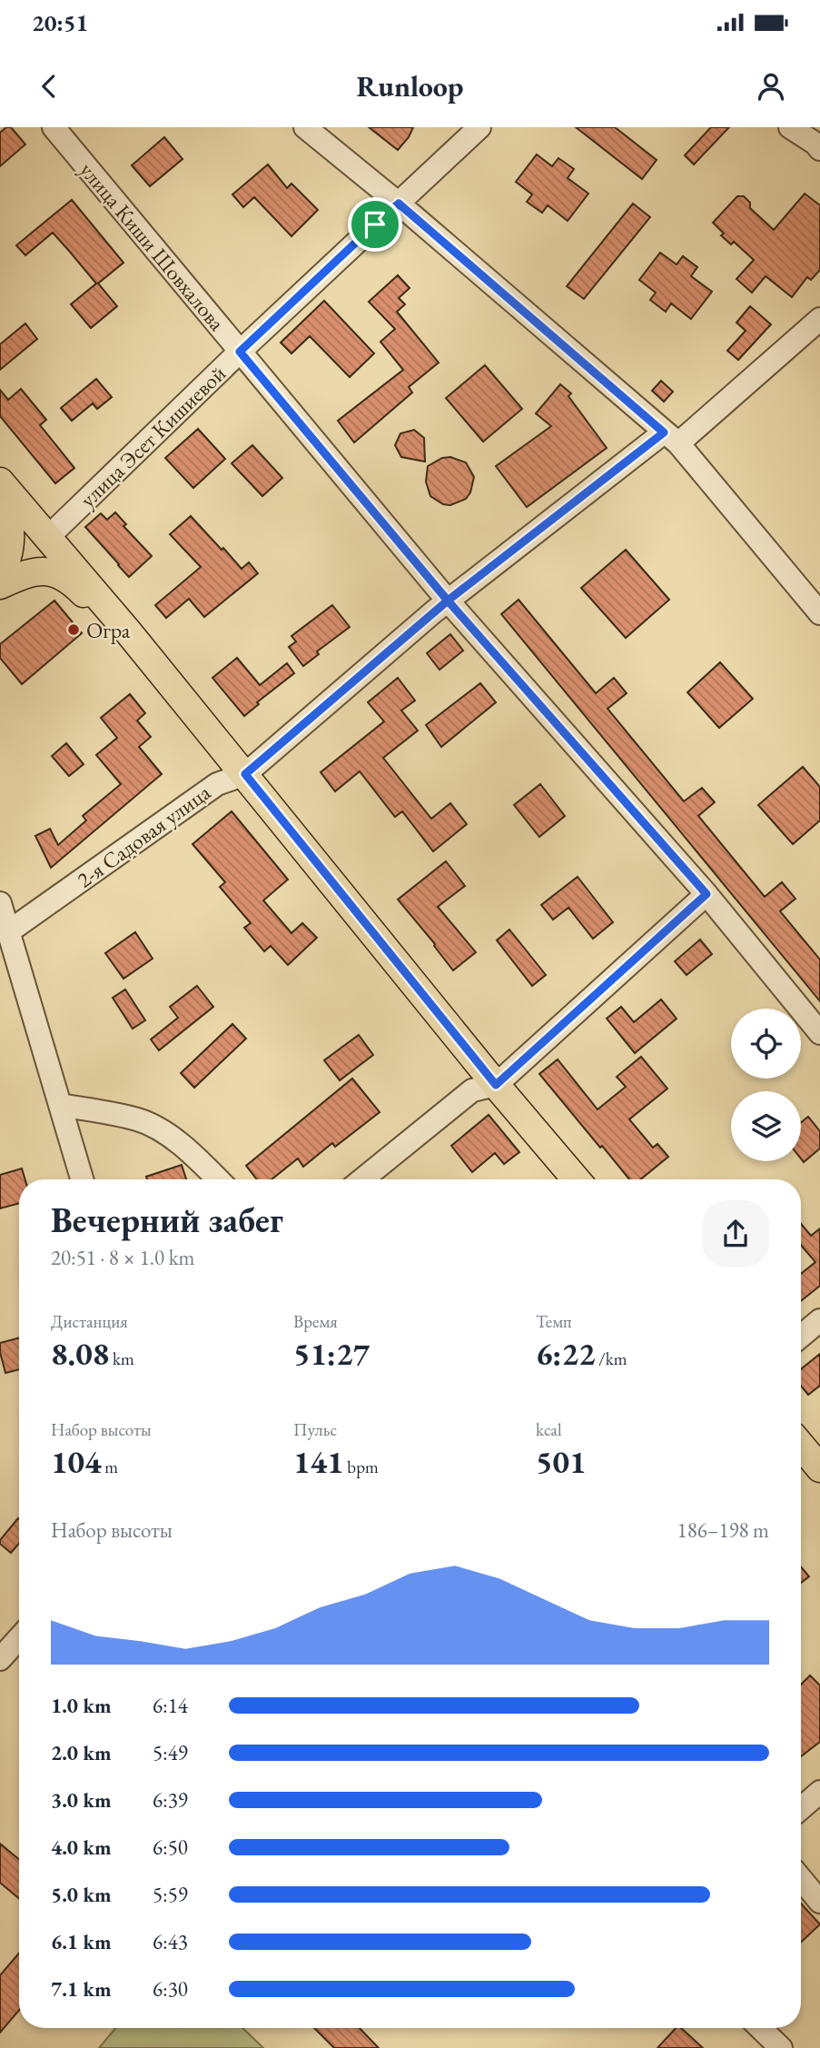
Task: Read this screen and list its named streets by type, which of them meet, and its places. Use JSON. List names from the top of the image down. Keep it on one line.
{"streets":{"street":["улица Киши Шовхалова","улица Эсет Кишиевой","2-я Садовая улица"]},"crossings":[["улица Киши Шовхалова","улица Эсет Кишиевой"],["улица Киши Шовхалова","2-я Садовая улица"]],"places":["Огра"],"page":{"status":"20:51","header":"Runloop","heading":["Вечерний забег","20:51 · 8 × 1.0 km"],"stats":[["Дистанция","8.08 km"],["Время","51:27"],["Темп","6:22 /km"],["Набор высоты","104 m"],["Пульс","141 bpm"],["kcal","501"]],"chart":["Набор высоты","186–198 m"],"list":[{"name":"1.0 km","note":"6:14"},{"name":"2.0 km","note":"5:49"},{"name":"3.0 km","note":"6:39"},{"name":"4.0 km","note":"6:50"},{"name":"5.0 km","note":"5:59"},{"name":"6.1 km","note":"6:43"},{"name":"7.1 km","note":"6:30"}]}}
